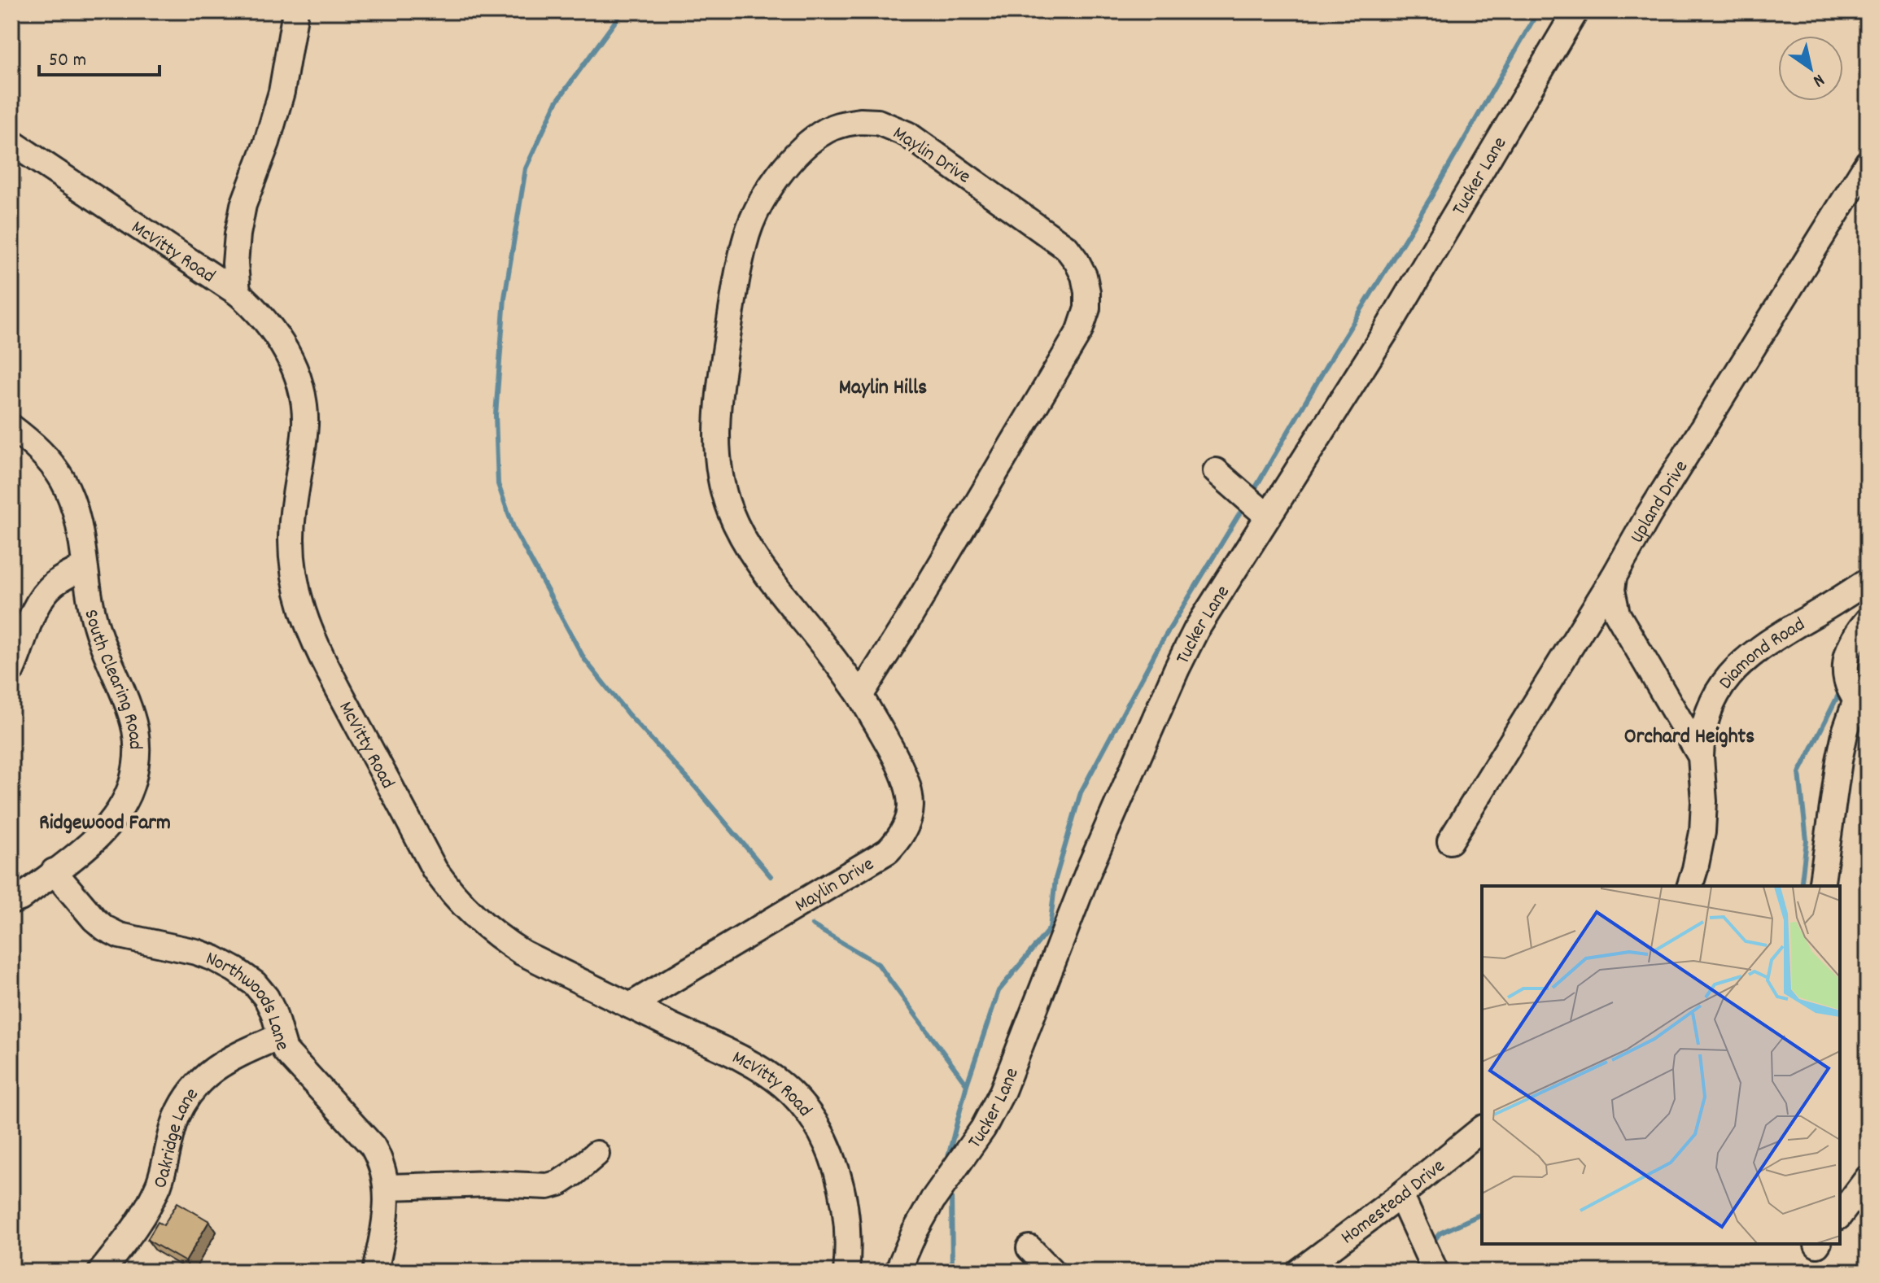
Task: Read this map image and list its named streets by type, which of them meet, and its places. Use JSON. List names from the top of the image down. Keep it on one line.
{"streets":{"street":["Maylin Drive","Tucker Lane","McVitty Road","Upland Drive","Diamond Road","South Clearing Road","Northwoods Lane","Oakridge Lane","Homestead Drive"]},"crossings":[["Maylin Drive","McVitty Road"],["South Clearing Road","Northwoods Lane"],["Northwoods Lane","Oakridge Lane"]],"districts":["Maylin Hills","Orchard Heights","Ridgewood Farm"],"scale_bar":"50 m","north":"bottom right"}
